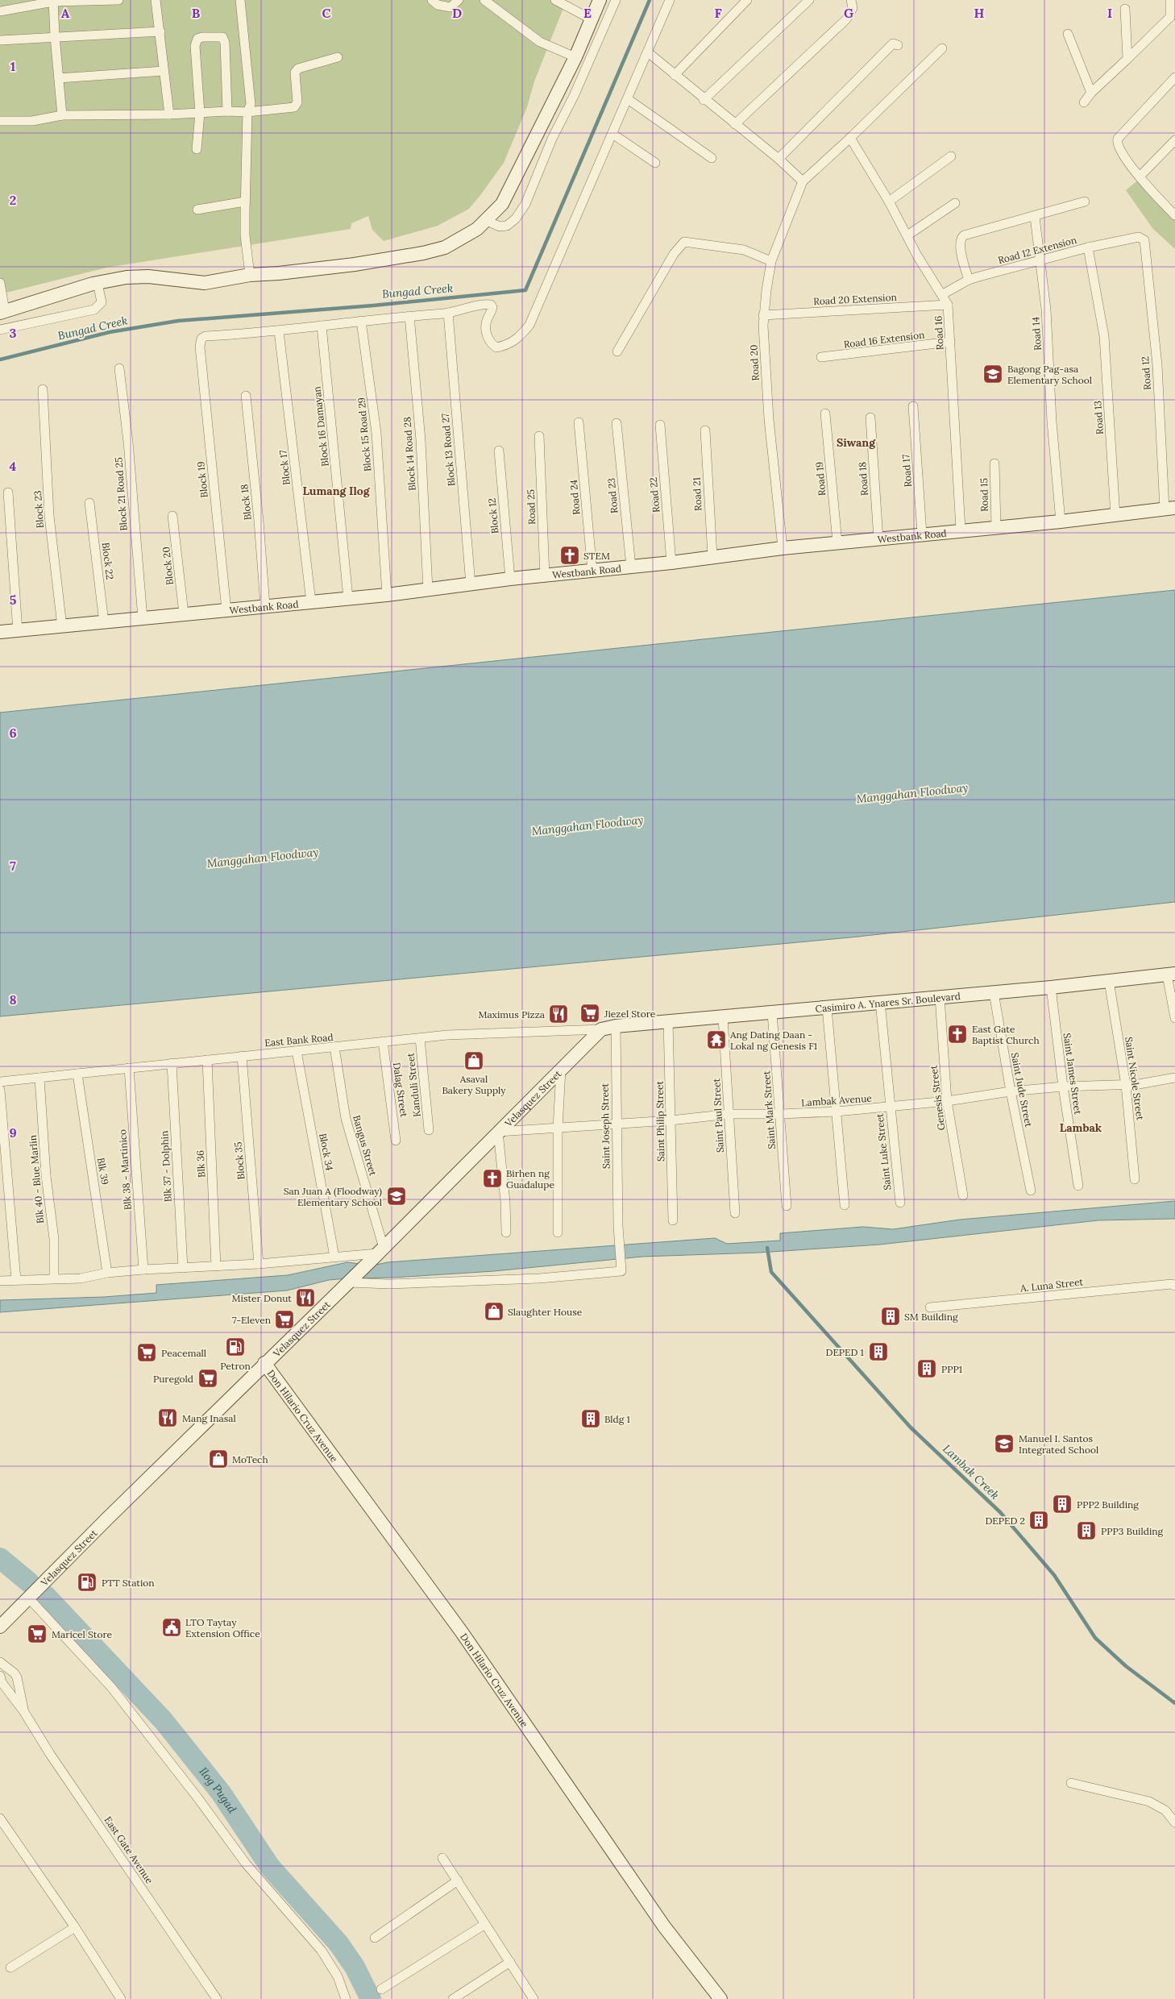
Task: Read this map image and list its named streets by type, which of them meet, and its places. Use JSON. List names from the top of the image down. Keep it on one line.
{"streets":{"street":["Road 12 Extension","Road 20 Extension","Road 16","Road 14","Road 16 Extension","Road 20","Road 12","Road 13","Block 16 Damayan","Block 15 Road 29","Block 13 Road 27","Block 14 Road 28","Block 17","Road 17","Road 19","Road 18","Block 19","Block 21 Road 25","Road 21","Road 22","Road 15","Road 23","Road 24","Block 18","Road 25","Block 23","Block 12","Westbank Road","Block 22","Block 20","Casimiro A. Ynares Sr. Boulevard","East Bank Road","Saint James Street","Saint Nicole Street","Kanduli Street","Dalag Street","Saint Jude Street","Velasquez Street","Genesis Street","Lambak Avenue","Saint Mark Street","Saint Paul Street","Saint Philip Street","Saint Joseph Street","Bangus Street","Block 34","Saint Luke Street","Block 35","Blk 36","Blk 37 - Dolphin","Blk 38 - Martinico","Blk 39","Blk 40 - Blue Marlin","A. Luna Street","Don Hilario Cruz Avenue","East Gate Avenue"]},"crossings":[["Road 12 Extension","Road 16"],["Road 12 Extension","Road 14"],["Road 12 Extension","Road 12"],["Road 12 Extension","Road 13"],["Road 20 Extension","Road 16"],["Road 20 Extension","Road 20"],["Road 16","Road 16 Extension"],["Road 16","Westbank Road"],["Road 14","Westbank Road"],["Road 20","Westbank Road"],["Road 12","Westbank Road"],["Road 13","Westbank Road"],["Block 16 Damayan","Westbank Road"],["Block 15 Road 29","Westbank Road"],["Block 13 Road 27","Westbank Road"],["Block 14 Road 28","Westbank Road"],["Block 17","Block 19"],["Block 17","Westbank Road"],["Road 17","Westbank Road"],["Road 19","Westbank Road"],["Road 18","Westbank Road"],["Block 19","Westbank Road"],["Block 21 Road 25","Westbank Road"],["Road 21","Westbank Road"],["Road 22","Westbank Road"],["Road 15","Westbank Road"],["Road 23","Westbank Road"],["Road 24","Westbank Road"],["Block 18","Westbank Road"],["Road 25","Westbank Road"],["Block 23","Westbank Road"],["Block 12","Westbank Road"],["Westbank Road","Block 22"],["Westbank Road","Block 20"],["Casimiro A. Ynares Sr. Boulevard","East Bank Road"],["Casimiro A. Ynares Sr. Boulevard","Saint James Street"],["Casimiro A. Ynares Sr. Boulevard","Saint Nicole Street"],["Casimiro A. Ynares Sr. Boulevard","Saint Jude Street"],["Casimiro A. Ynares Sr. Boulevard","Velasquez Street"],["Casimiro A. Ynares Sr. Boulevard","Genesis Street"],["Casimiro A. Ynares Sr. Boulevard","Saint Mark Street"],["Casimiro A. Ynares Sr. Boulevard","Saint Paul Street"],["Casimiro A. Ynares Sr. Boulevard","Saint Philip Street"],["Casimiro A. Ynares Sr. Boulevard","Saint Joseph Street"],["Casimiro A. Ynares Sr. Boulevard","Saint Luke Street"],["East Bank Road","Kanduli Street"],["East Bank Road","Dalag Street"],["East Bank Road","Velasquez Street"],["East Bank Road","Bangus Street"],["East Bank Road","Block 34"],["East Bank Road","Block 35"],["East Bank Road","Blk 36"],["East Bank Road","Blk 37 - Dolphin"],["East Bank Road","Blk 38 - Martinico"],["East Bank Road","Blk 39"],["East Bank Road","Blk 40 - Blue Marlin"],["Saint James Street","Lambak Avenue"],["Saint Nicole Street","Lambak Avenue"],["Saint Jude Street","Lambak Avenue"],["Velasquez Street","Lambak Avenue"],["Velasquez Street","Saint Joseph Street"],["Velasquez Street","Bangus Street"],["Velasquez Street","Don Hilario Cruz Avenue"],["Genesis Street","Lambak Avenue"],["Lambak Avenue","Saint Mark Street"],["Lambak Avenue","Saint Paul Street"],["Lambak Avenue","Saint Philip Street"],["Lambak Avenue","Saint Joseph Street"],["Lambak Avenue","Saint Luke Street"]],"districts":["Siwang","Lumang Ilog","Lambak"],"water":["Bungad Creek","Manggahan Floodway","Lambak Creek","Ilog Pugad"],"places":{"school or university":["Bagong Pag-asa Elementary School","San Juan A (Floodway) Elementary School","Manuel I. Santos Integrated School"],"church":["STEM","East Gate Baptist Church","Birhen ng Guadalupe"],"supermarket":["Jiezel Store","7-Eleven","Peacemall","Puregold","Maricel Store"],"restaurant":["Maximus Pizza","Mister Donut","Mang Inasal"],"temple":["Ang Dating Daan - Lokal ng Genesis F1"],"shop":["Asaval Bakery Supply","Slaughter House","MoTech"],"building":["SM Building","DEPED 1","PPP1","Bldg 1","PPP2 Building","DEPED 2","PPP3 Building"],"fuel station":["Petron","PTT Station"],"public building":["LTO Taytay Extension Office"]},"grid":{"columns":["A","B","C","D","E","F","G","H","I"],"rows":["1","2","3","4","5","6","7","8","9"]}}
